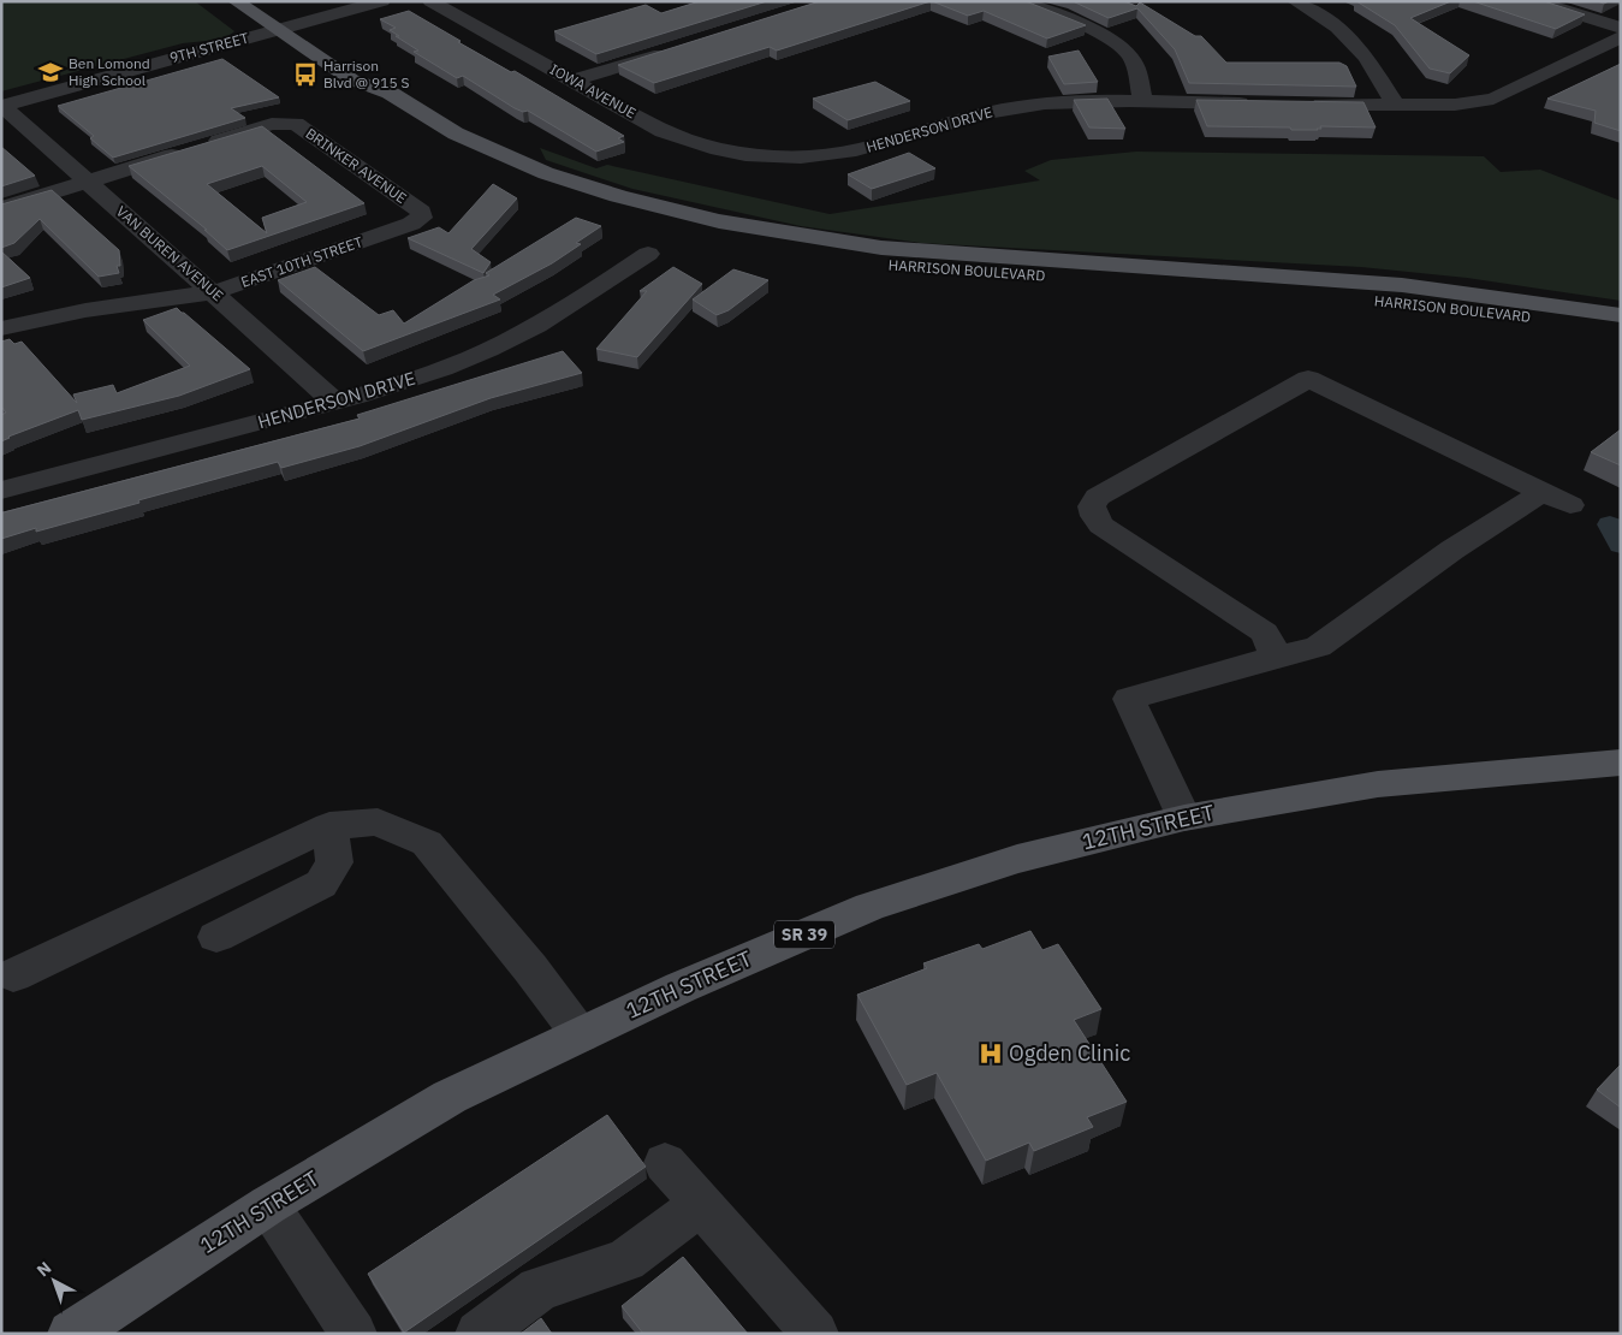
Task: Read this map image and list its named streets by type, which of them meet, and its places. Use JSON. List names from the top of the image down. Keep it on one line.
{"streets":{"main road":["HARRISON BOULEVARD","12TH STREET","SR 39"],"street":["9TH STREET","IOWA AVENUE","HENDERSON DRIVE","BRINKER AVENUE","VAN BUREN AVENUE","EAST 10TH STREET"]},"crossings":[["9TH STREET","VAN BUREN AVENUE"],["9TH STREET","HARRISON BOULEVARD"],["IOWA AVENUE","HENDERSON DRIVE"],["HENDERSON DRIVE","VAN BUREN AVENUE"],["BRINKER AVENUE","VAN BUREN AVENUE"],["BRINKER AVENUE","EAST 10TH STREET"],["VAN BUREN AVENUE","EAST 10TH STREET"]],"places":{"school or university":["Ben Lomond High School"],"bus stop":["Harrison Blvd @ 915 S"],"hospital":["Ogden Clinic"]},"north":"top left"}
